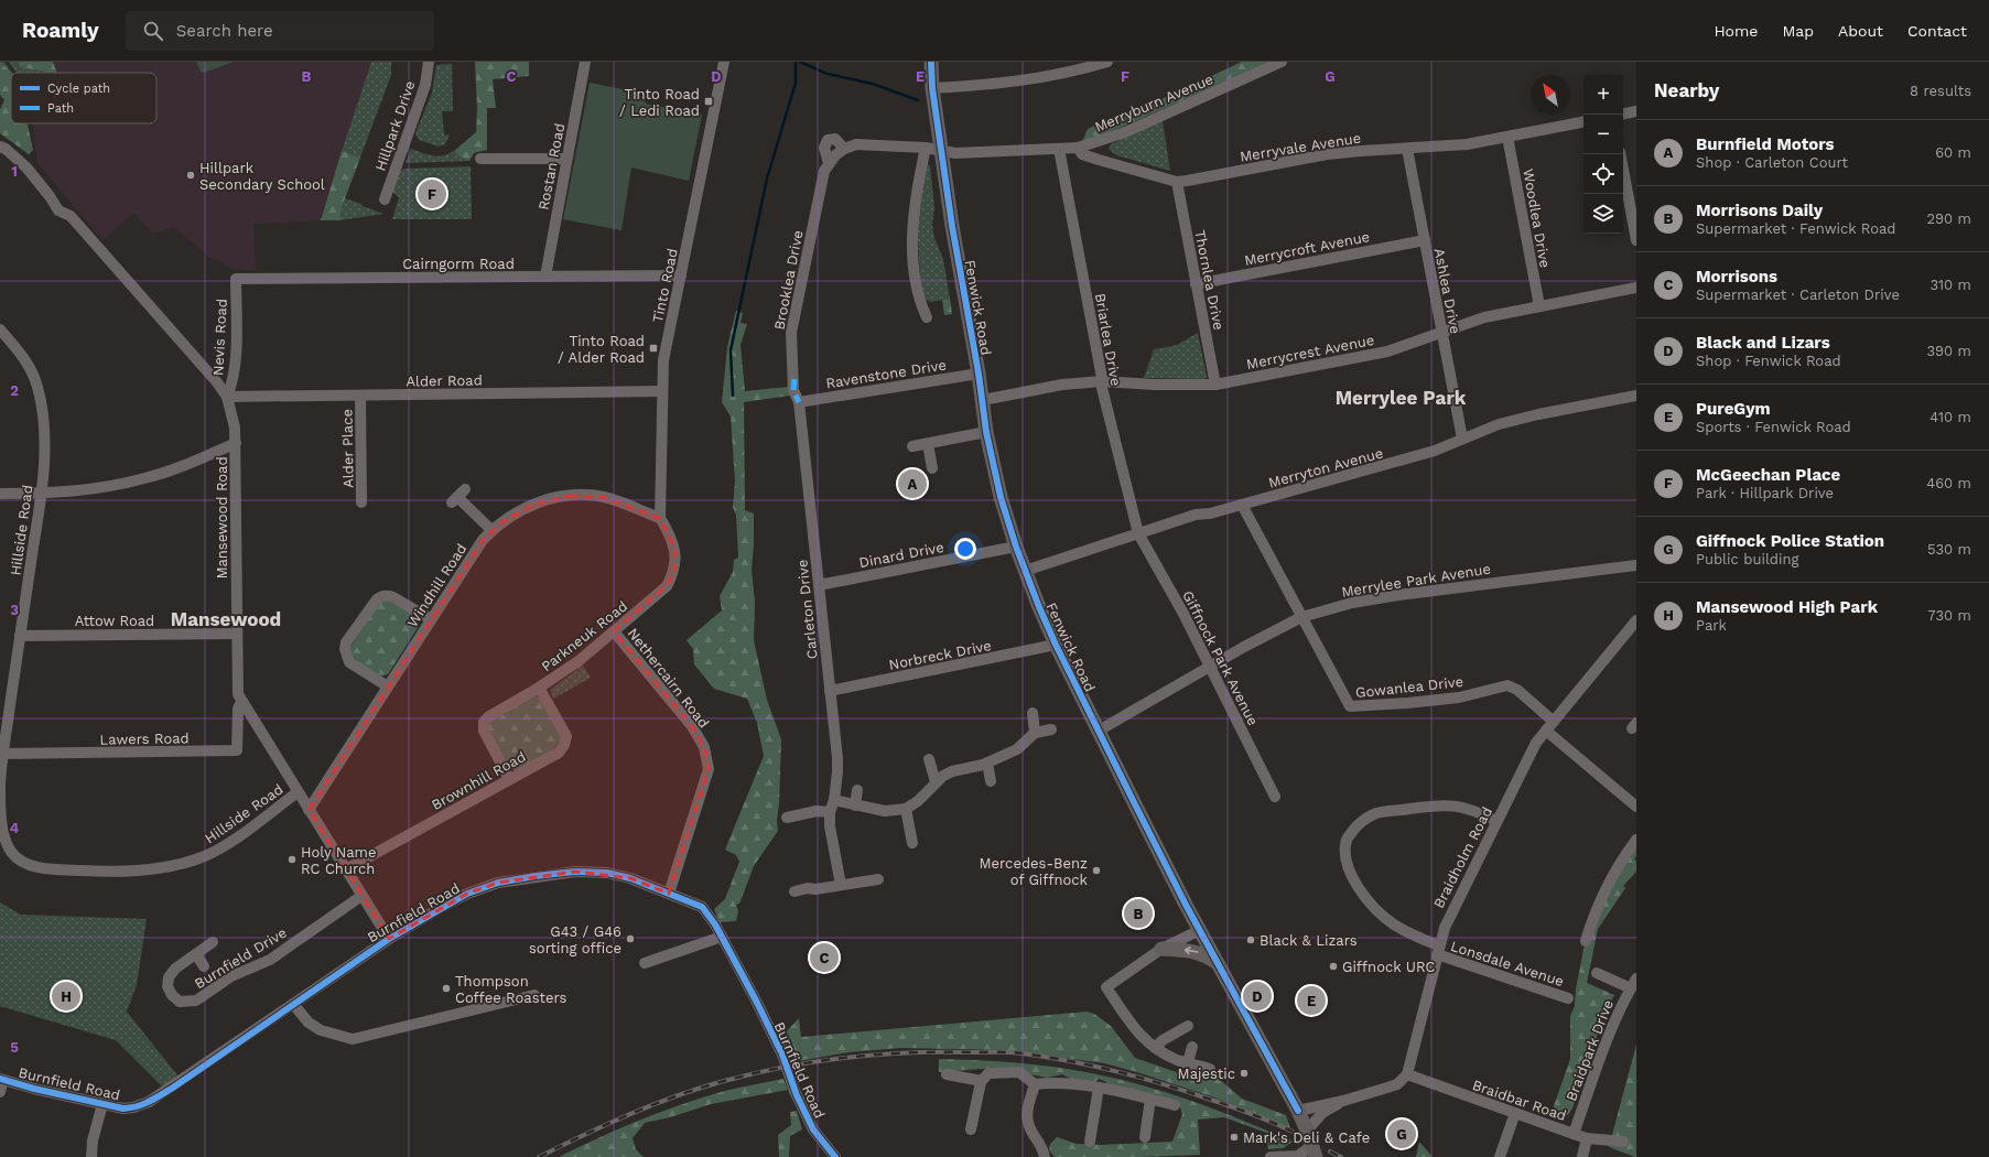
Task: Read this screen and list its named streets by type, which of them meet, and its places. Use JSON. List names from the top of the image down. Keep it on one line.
{"streets":{"main road":["Fenwick Road"],"street":["Merryburn Avenue","Hillpark Drive","Merryvale Avenue","Rostan Road","Woodlea Drive","Merrycroft Avenue","Cairngorm Road","Brooklea Drive","Thornlea Drive","Tinto Road","Ashlea Drive","Nevis Road","Briarlea Drive","Merrycrest Avenue","Ravenstone Drive","Alder Road","Alder Place","Merryton Avenue","Mansewood Road","Hillside Road","Dinard Drive","Merrylee Park Avenue","Windhill Road","Carleton Drive","Attow Road","Parkneuk Road","Norbreck Drive","Giffnock Park Avenue","Nethercairn Road","Gowanlea Drive","Lawers Road","Brownhill Road","Braidholm Road","Burnfield Road","Burnfield Drive","Lonsdale Avenue","Braidpark Drive","Braidbar Road"]},"crossings":[["Merryburn Avenue","Merryvale Avenue"],["Merryburn Avenue","Fenwick Road"],["Merryburn Avenue","Briarlea Drive"],["Merryvale Avenue","Woodlea Drive"],["Merryvale Avenue","Thornlea Drive"],["Merryvale Avenue","Ashlea Drive"],["Rostan Road","Cairngorm Road"],["Woodlea Drive","Merrycrest Avenue"],["Merrycroft Avenue","Thornlea Drive"],["Merrycroft Avenue","Ashlea Drive"],["Cairngorm Road","Tinto Road"],["Cairngorm Road","Nevis Road"],["Brooklea Drive","Ravenstone Drive"],["Brooklea Drive","Carleton Drive"],["Thornlea Drive","Merrycrest Avenue"],["Tinto Road","Alder Road"],["Tinto Road","Windhill Road"],["Tinto Road","Parkneuk Road"],["Ashlea Drive","Merrycrest Avenue"],["Ashlea Drive","Merryton Avenue"],["Fenwick Road","Merrycrest Avenue"],["Fenwick Road","Ravenstone Drive"],["Fenwick Road","Merryton Avenue"],["Fenwick Road","Dinard Drive"],["Fenwick Road","Merrylee Park Avenue"],["Fenwick Road","Norbreck Drive"],["Nevis Road","Alder Road"],["Nevis Road","Mansewood Road"],["Briarlea Drive","Merrycrest Avenue"],["Briarlea Drive","Merryton Avenue"],["Briarlea Drive","Giffnock Park Avenue"],["Ravenstone Drive","Carleton Drive"],["Alder Road","Alder Place"],["Alder Road","Mansewood Road"],["Merryton Avenue","Giffnock Park Avenue"],["Merryton Avenue","Gowanlea Drive"],["Mansewood Road","Hillside Road"],["Mansewood Road","Windhill Road"],["Mansewood Road","Attow Road"],["Mansewood Road","Lawers Road"],["Mansewood Road","Brownhill Road"],["Mansewood Road","Burnfield Road"],["Mansewood Road","Burnfield Drive"],["Hillside Road","Attow Road"],["Hillside Road","Lawers Road"],["Dinard Drive","Carleton Drive"],["Merrylee Park Avenue","Giffnock Park Avenue"],["Merrylee Park Avenue","Gowanlea Drive"],["Windhill Road","Parkneuk Road"],["Carleton Drive","Norbreck Drive"],["Parkneuk Road","Nethercairn Road"],["Parkneuk Road","Brownhill Road"],["Nethercairn Road","Burnfield Road"],["Gowanlea Drive","Braidholm Road"],["Braidholm Road","Lonsdale Avenue"],["Braidholm Road","Braidbar Road"],["Braidpark Drive","Braidbar Road"]],"districts":["Merrylee Park","Mansewood"],"places":{"transit":["Tinto Road / Ledi Road","Tinto Road / Alder Road"],"other":["Hillpark Secondary School","Holy Name RC Church","Mercedes-Benz of Giffnock","G43 / G46 sorting office","Black & Lizars","Giffnock URC","Thompson Coffee Roasters","Majestic","Mark's Deli & Cafe"]},"legend":["Cycle path","Path"],"north":"top left","page":{"header":"Roamly","search":"Search here","nav":["Home","Map","About","Contact"],"heading":["Nearby","8 results"],"map_buttons":["+","−"],"list":[{"mark":"A","name":"Burnfield Motors","note":"Shop · Carleton Court","value":"60 m"},{"mark":"B","name":"Morrisons Daily","note":"Supermarket · Fenwick Road","value":"290 m"},{"mark":"C","name":"Morrisons","note":"Supermarket · Carleton Drive","value":"310 m"},{"mark":"D","name":"Black and Lizars","note":"Shop · Fenwick Road","value":"390 m"},{"mark":"E","name":"PureGym","note":"Sports · Fenwick Road","value":"410 m"},{"mark":"F","name":"McGeechan Place","note":"Park · Hillpark Drive","value":"460 m"},{"mark":"G","name":"Giffnock Police Station","note":"Public building","value":"530 m"},{"mark":"H","name":"Mansewood High Park","note":"Park","value":"730 m"}],"pins":["F","A","B","C","D","H","E","G"]},"grid":{"columns":["B","C","D","E","F","G"],"rows":["1","2","3","4","5"]}}
